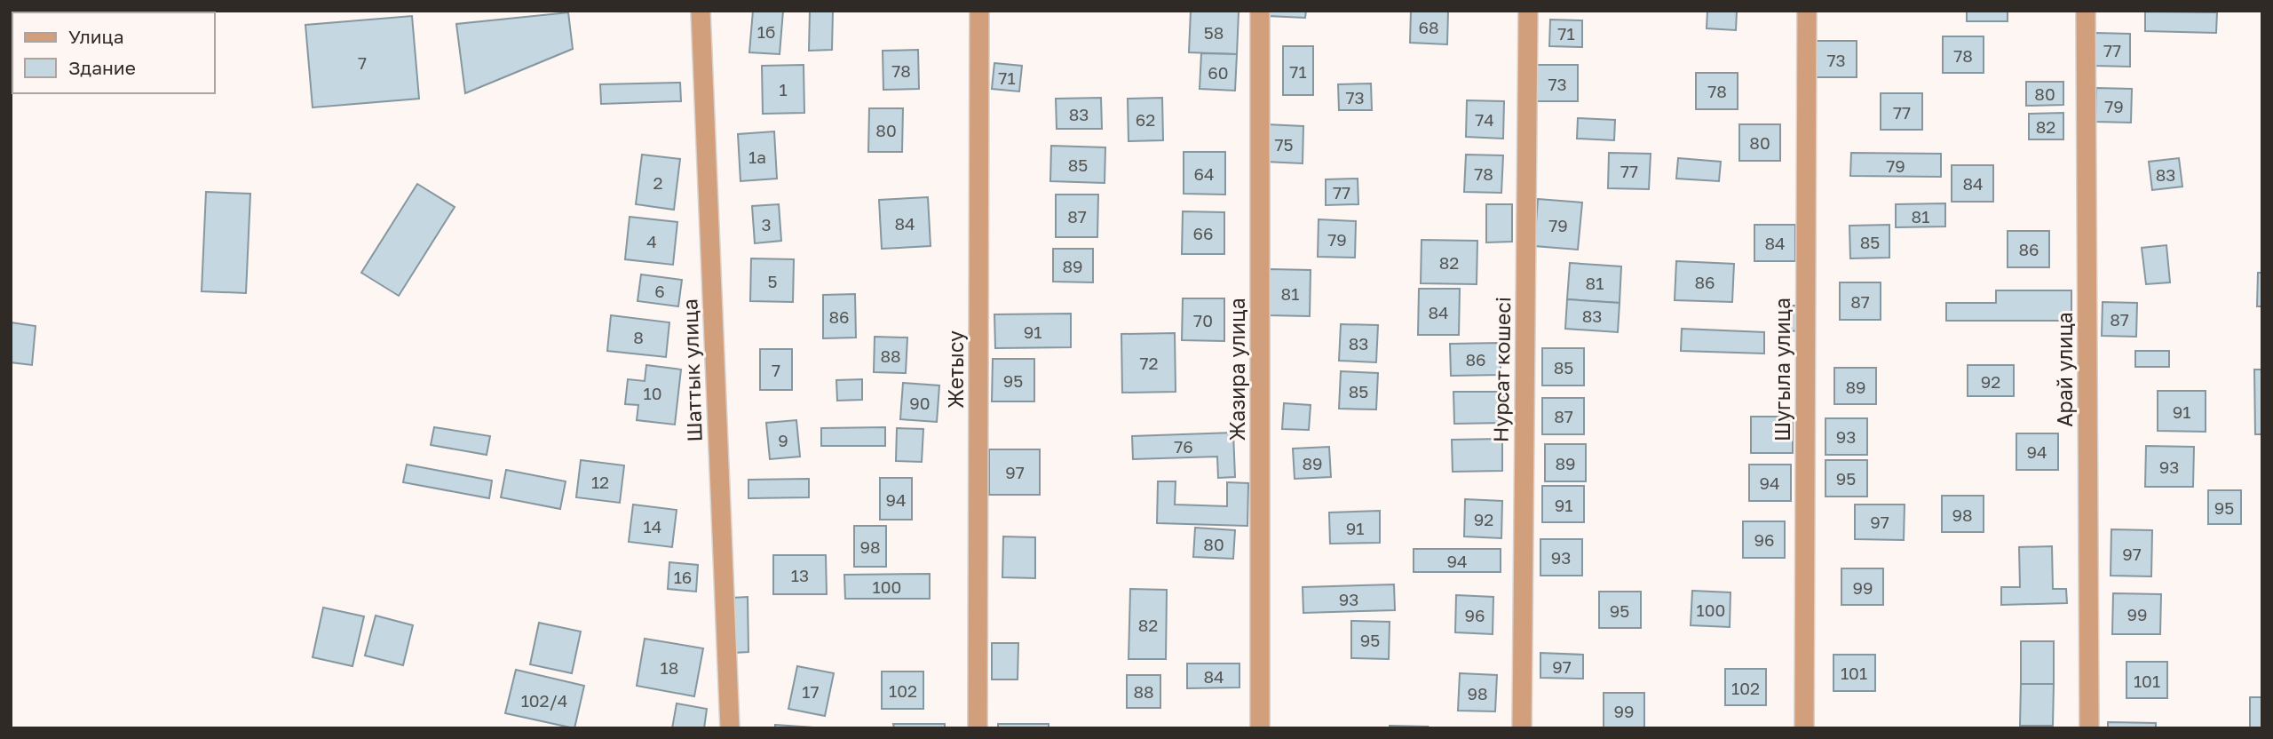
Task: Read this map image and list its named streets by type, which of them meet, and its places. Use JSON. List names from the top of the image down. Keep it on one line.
{"streets":{"street":["Жетысу","Жазира улица","Нурсат кошесi","Шугыла улица","Арай улица","Шаттык улица"]},"house_numbers":["68","1б","58","71","77","78","73","7","78","71","60","71","73","1","78","80","73","79","77","83","62","74","82","80","80","75","1а","85","79","77","64","78","83","2","84","77","87","81","84","3","79","66","79","4","85","84","86","82","89","5","86","81","6","81","87","84","83","86","87","70","91","8","83","88","86","72","85","7","95","92","89","85","10","90","91","87","93","9","76","94","89","89","93","97","95","12","94","94","91","95","98","92","97","14","91","96","80","98","97","93","94","13","16","100","99","93","100","95","99","96","82","95","97","18","101","84","101","102","102","17","88","98","102/4","99"],"legend":["Улица","Здание"]}
